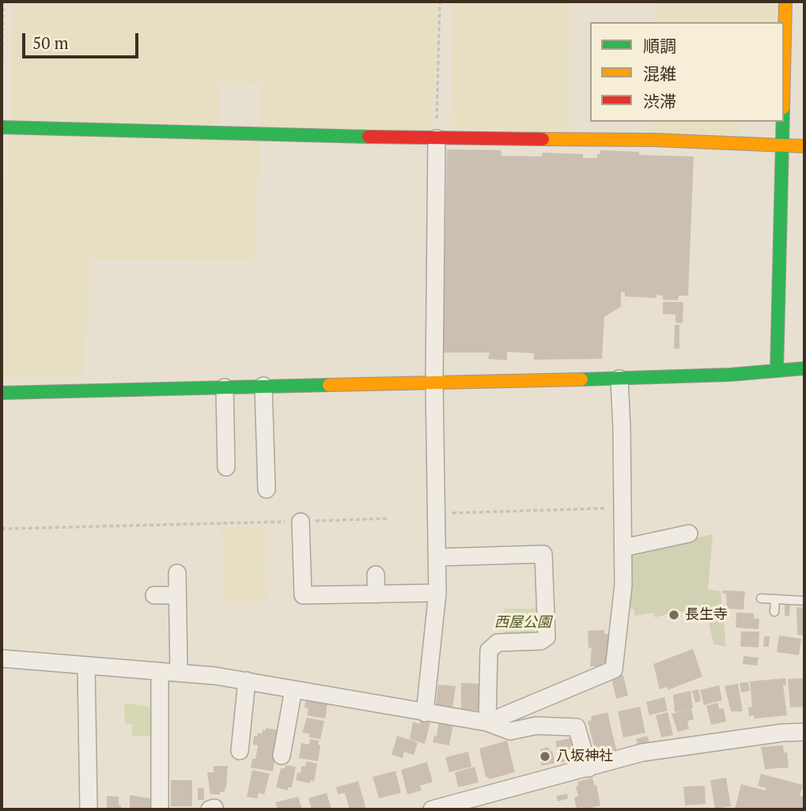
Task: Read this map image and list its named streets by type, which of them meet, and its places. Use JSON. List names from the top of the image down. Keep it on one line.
{"parks":["西屋公園"],"places":["長生寺","八坂神社"],"legend":["順調","混雑","渋滞"],"scale_bar":"50 m"}
